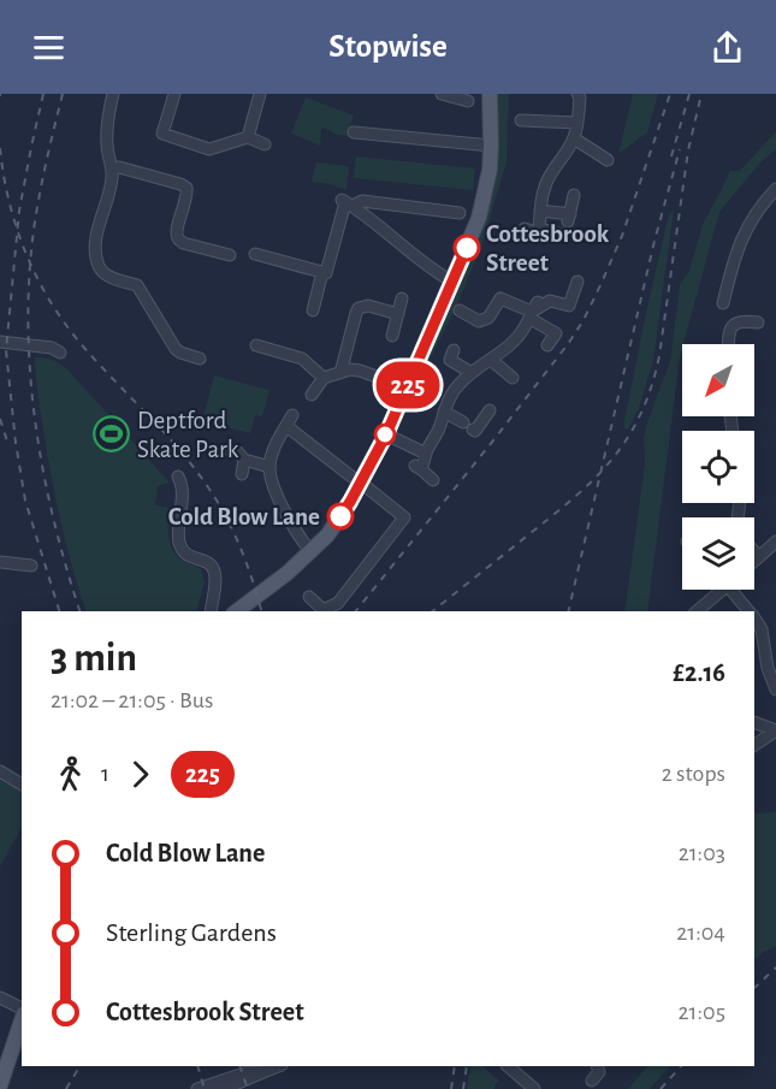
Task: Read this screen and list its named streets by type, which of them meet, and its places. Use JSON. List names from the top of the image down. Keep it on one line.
{"places":{"other":["Cottesbrook Street","Cold Blow Lane"],"sports":["Deptford Skate Park"]},"lines":["bus line 225"],"north":"bottom left","page":{"header":"Stopwise","on_map":"225","heading":["3 min","21:02 – 21:05 · Bus","£2.16"],"legs":["1","225","2 stops"],"list":[{"name":"Cold Blow Lane","value":"21:03"},{"name":"Sterling Gardens","value":"21:04"},{"name":"Cottesbrook Street","value":"21:05"}]}}
